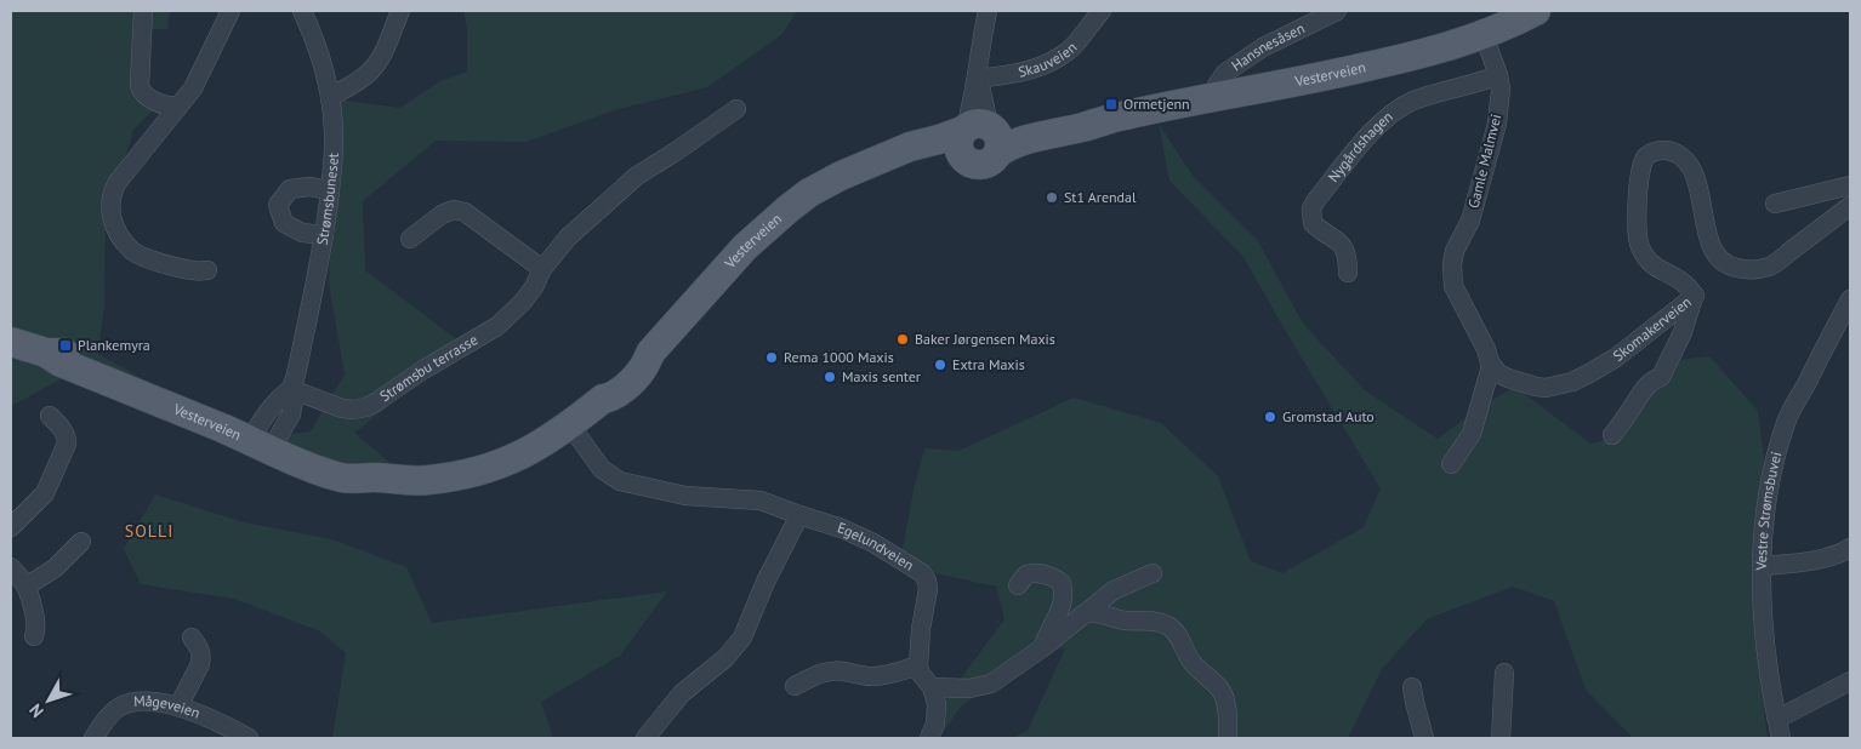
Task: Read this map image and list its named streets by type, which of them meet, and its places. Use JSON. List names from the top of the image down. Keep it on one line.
{"streets":{"main road":["Vesterveien"],"street":["Hansnesåsen","Skauveien","Nygårdshagen","Gamle Malmvei","Strømsbuneset","Skomakerveien","Strømsbu terrasse","Vestre Strømsbuvei","Egelundveien","Mågeveien"]},"crossings":[["Hansnesåsen","Vesterveien"],["Vesterveien","Gamle Malmvei"],["Vesterveien","Strømsbuneset"],["Vesterveien","Egelundveien"],["Nygårdshagen","Gamle Malmvei"],["Gamle Malmvei","Skomakerveien"],["Strømsbuneset","Strømsbu terrasse"]],"districts":["SOLLI"],"places":{"transit":["Ormetjenn","Plankemyra"],"other":["St1 Arendal","Baker Jørgensen Maxis","Rema 1000 Maxis","Extra Maxis","Maxis senter","Gromstad Auto"]},"north":"bottom left"}
